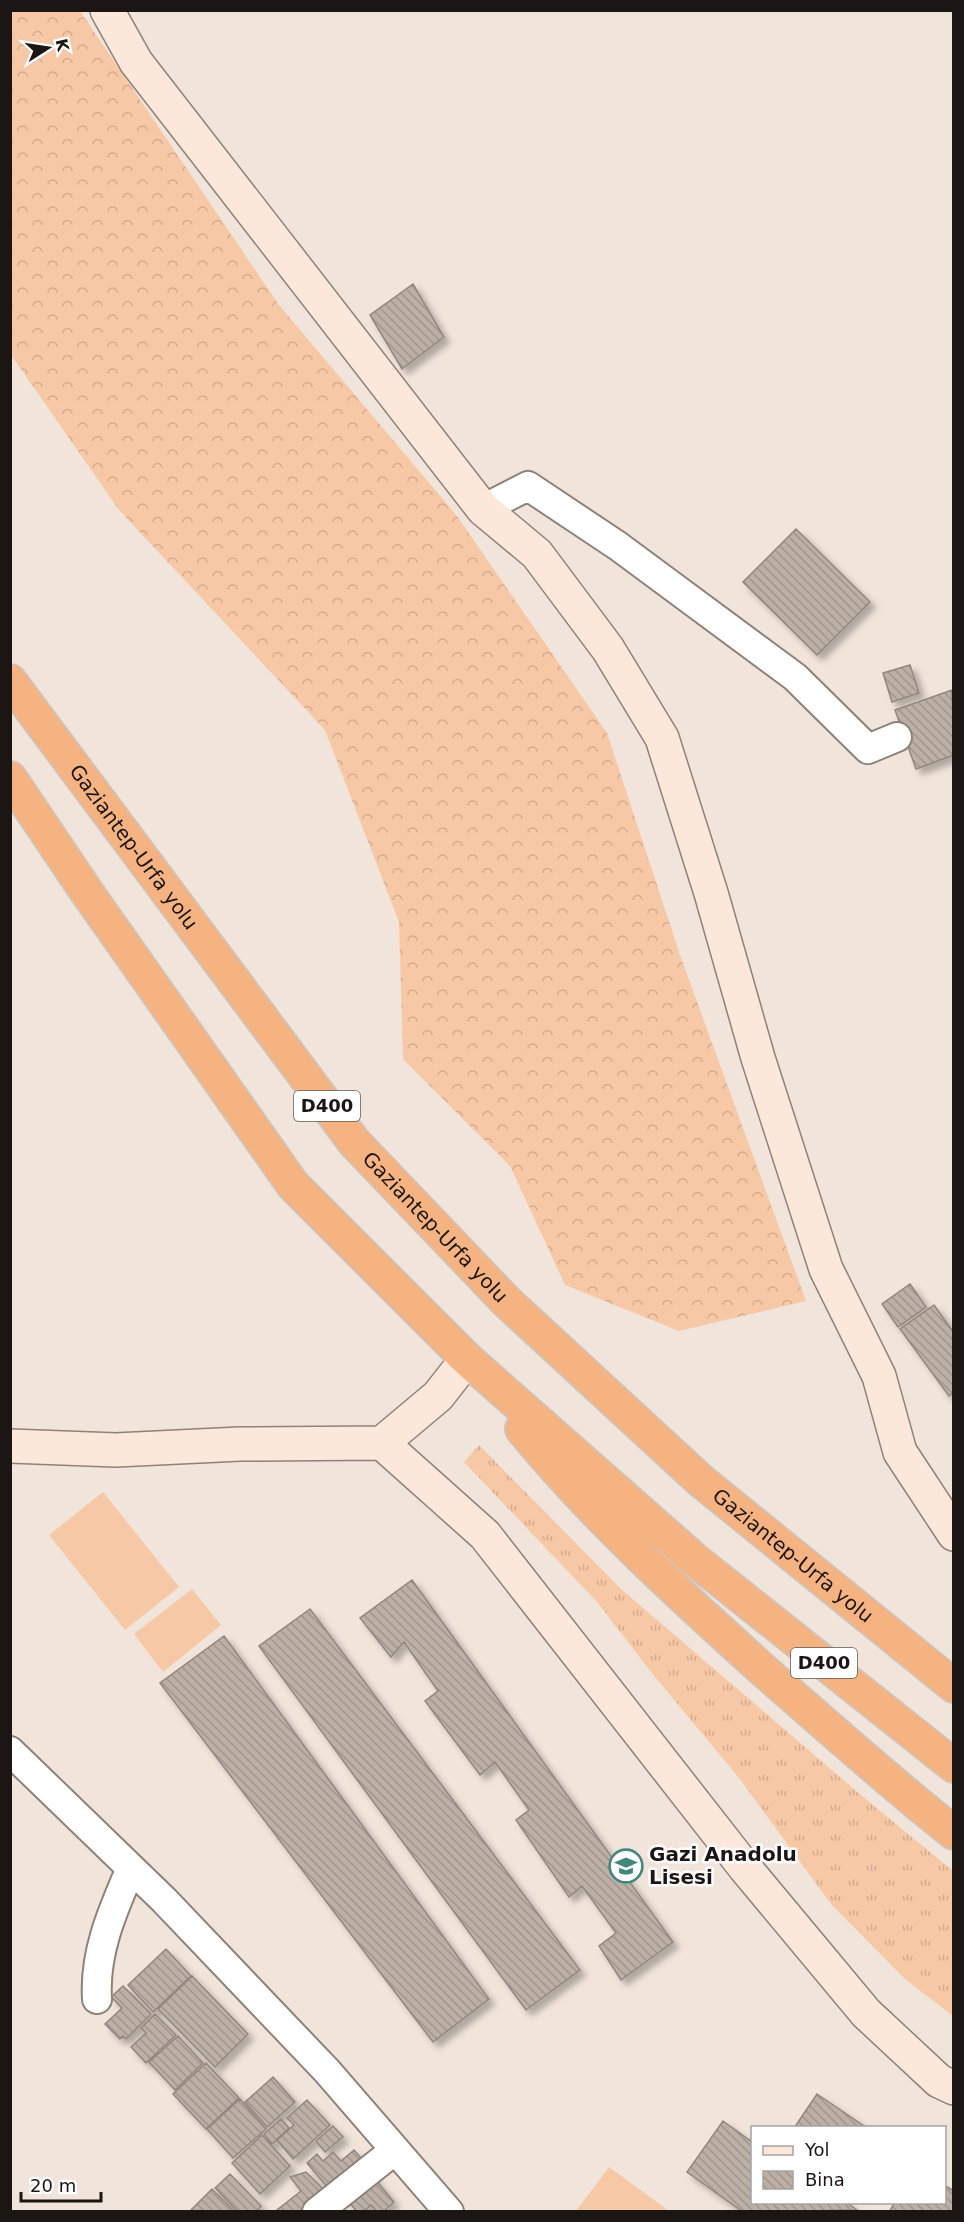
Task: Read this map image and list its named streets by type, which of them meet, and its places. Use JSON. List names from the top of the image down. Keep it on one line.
{"streets":{"highway":["Gaziantep-Urfa yolu","D400"]},"places":{"school or university":["Gazi Anadolu Lisesi"]},"legend":["Yol","Bina"],"scale_bar":"20 m","north":"right"}
